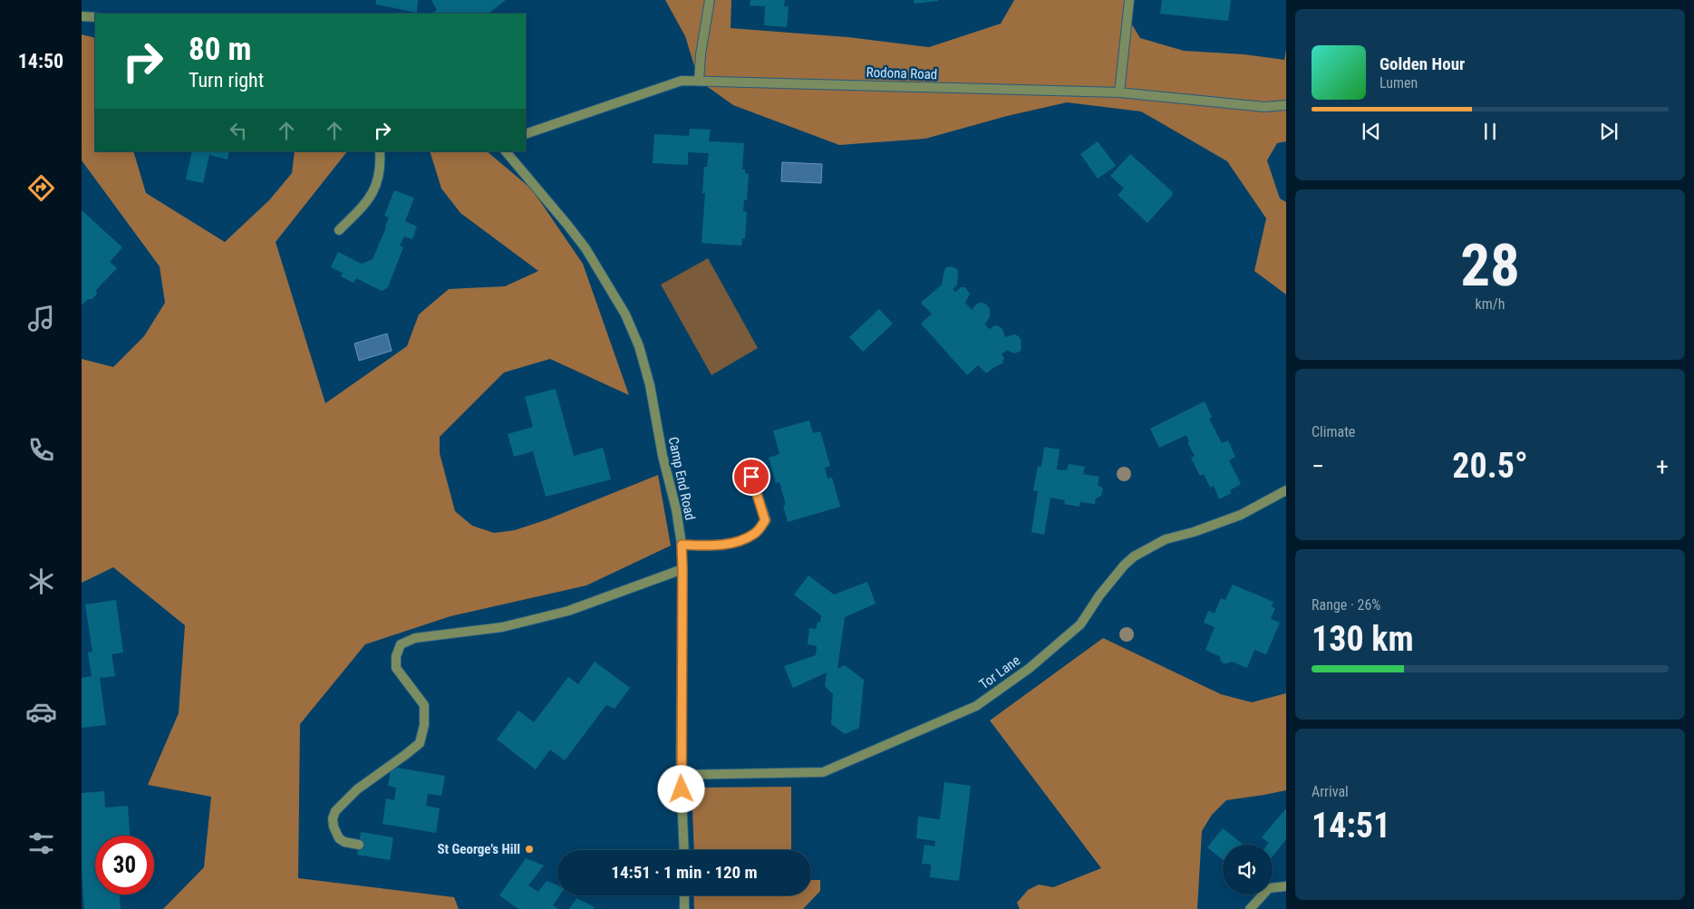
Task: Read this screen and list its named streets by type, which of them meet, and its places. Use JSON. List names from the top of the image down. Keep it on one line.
{"streets":{"street":["Rodona Road","Camp End Road","Tor Lane"]},"crossings":[["Camp End Road","Tor Lane"]],"places":["St George's Hill"],"page":{"tabs":"14:50","turn":["80 m","Turn right"],"song":["Golden Hour","Lumen"],"tile":[["28","km/h"],"Climate",["Range · 26%","130 km"],["Arrival","14:51"]],"heat":["−","20.5°","+"],"limit":"30","trip":"14:51 · 1 min · 120 m"}}
